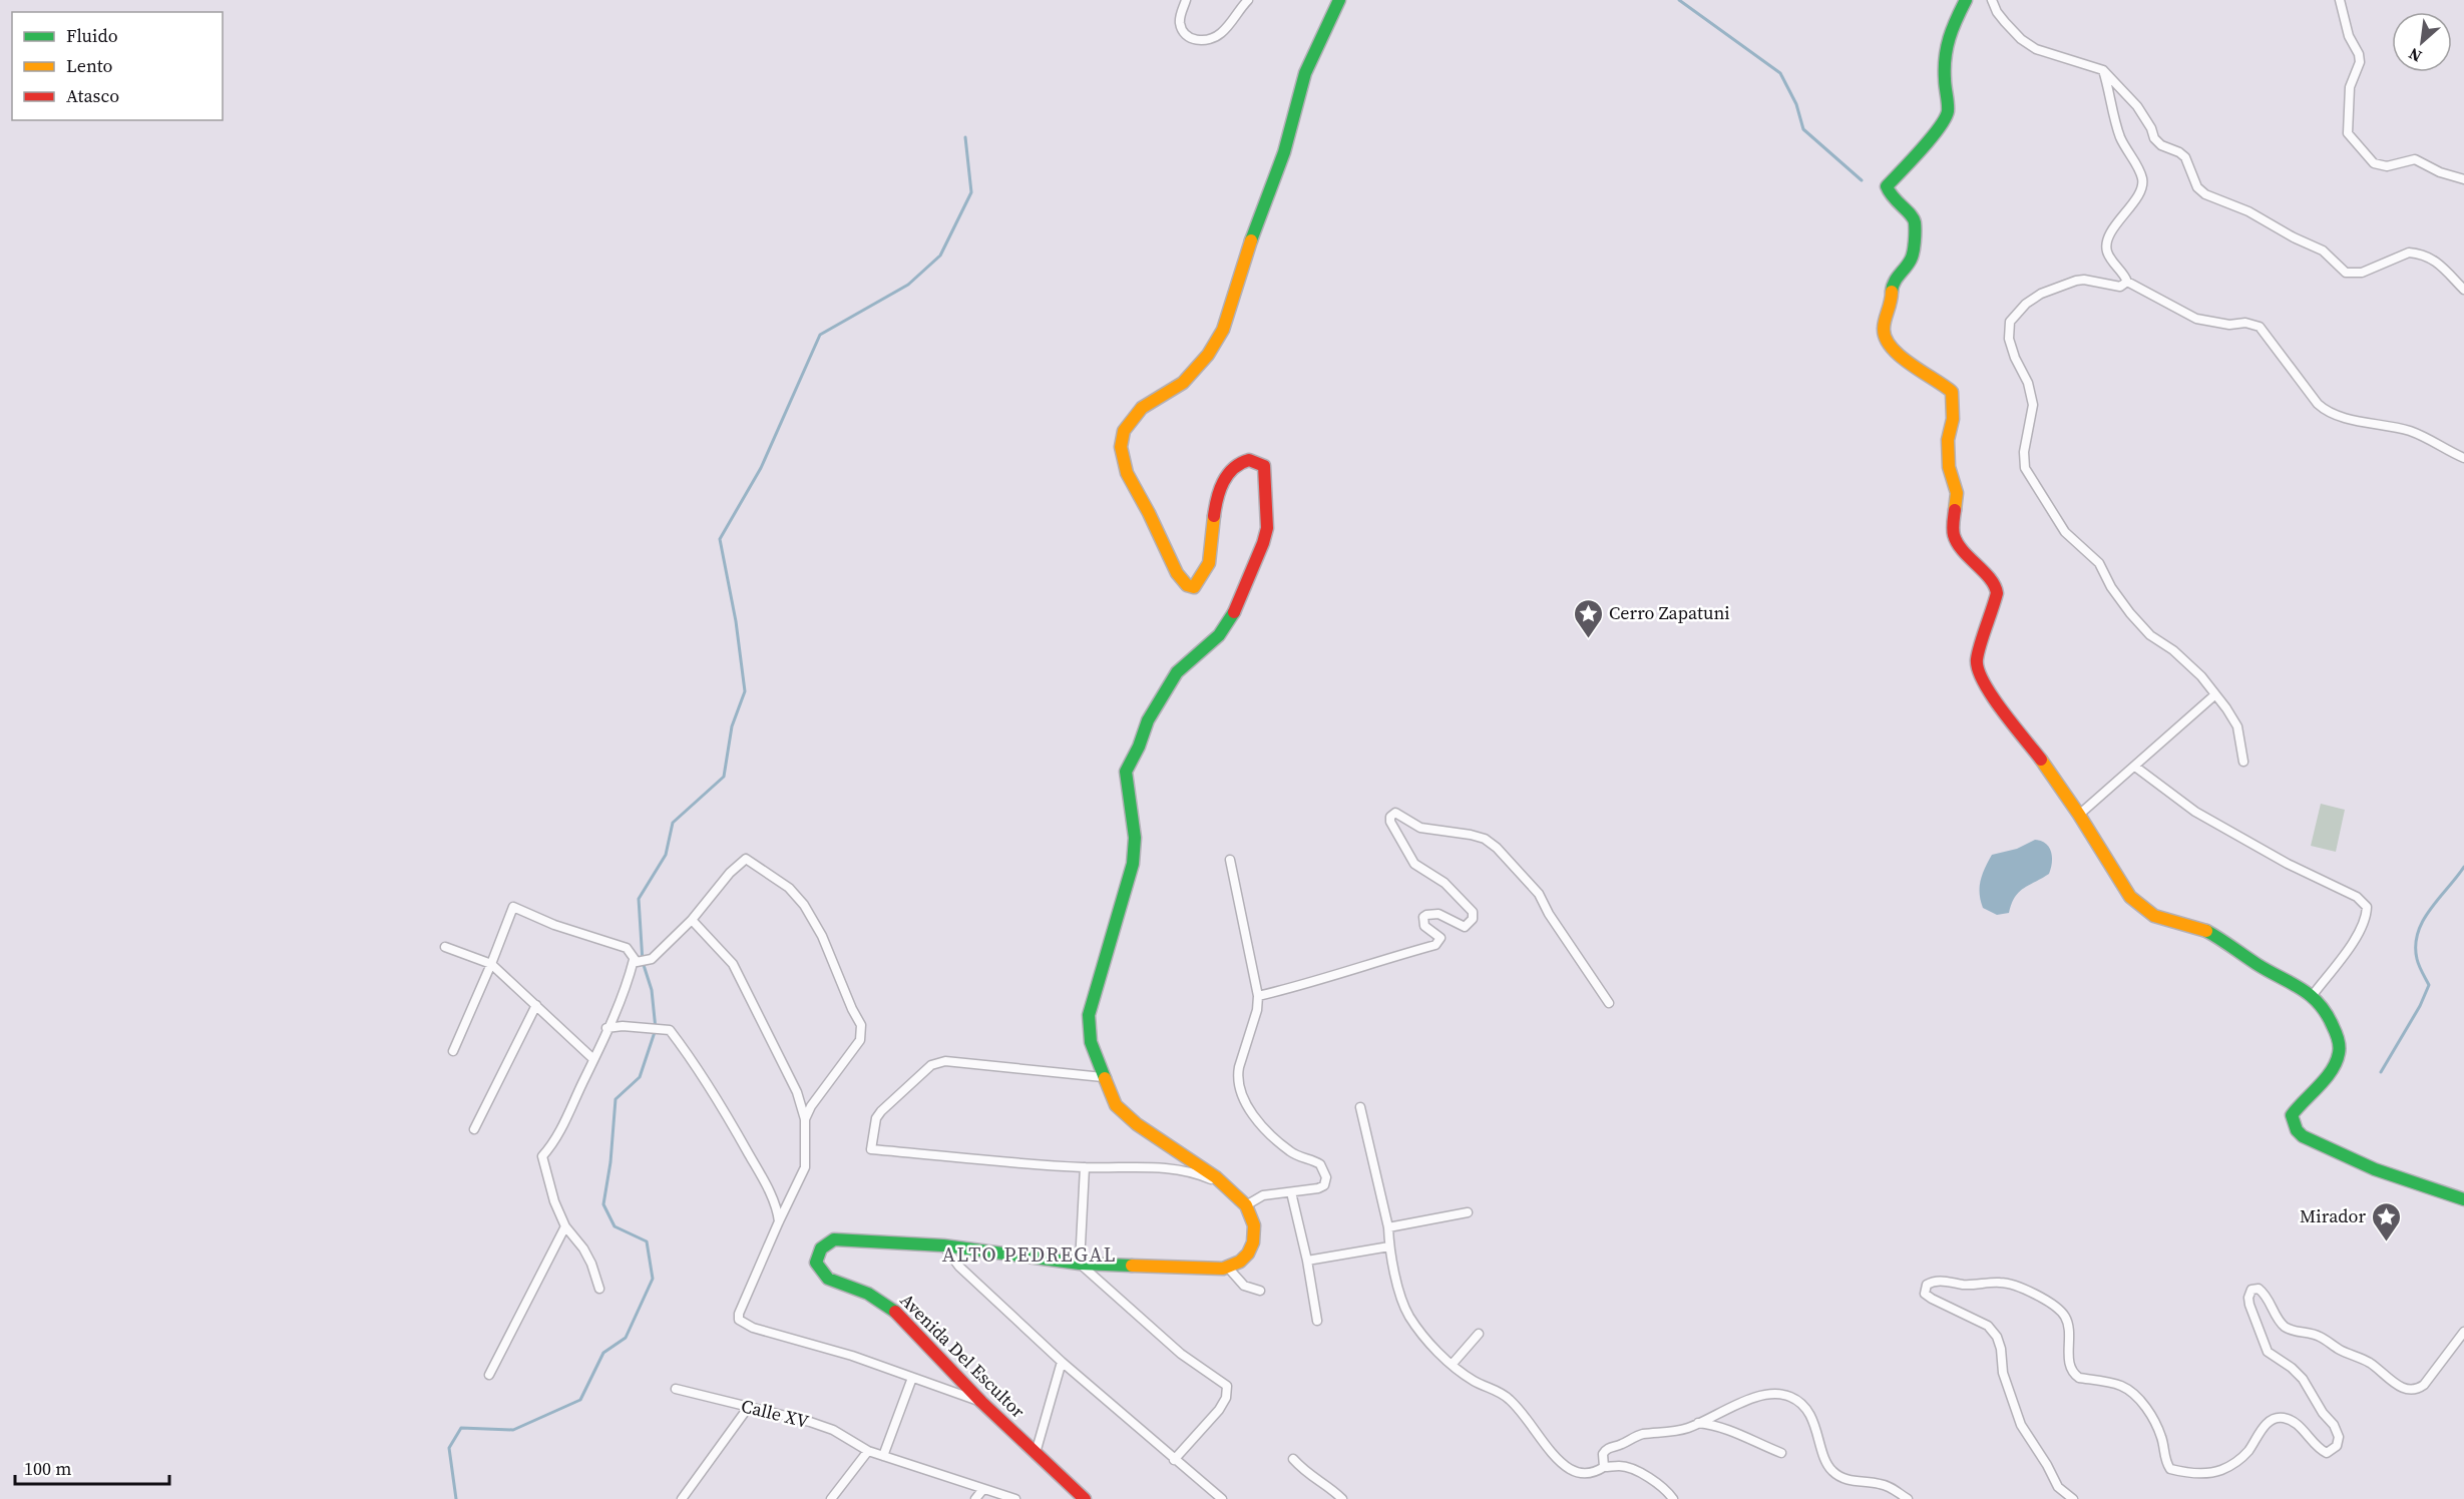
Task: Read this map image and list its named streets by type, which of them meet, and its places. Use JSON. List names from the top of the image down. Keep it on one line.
{"streets":{"street":["Avenida Del Escultor","Calle XV"]},"districts":["ALTO PEDREGAL"],"places":{"place":["Cerro Zapatuni","Mirador"]},"legend":["Fluido","Lento","Atasco"],"scale_bar":"100 m","north":"bottom left"}
